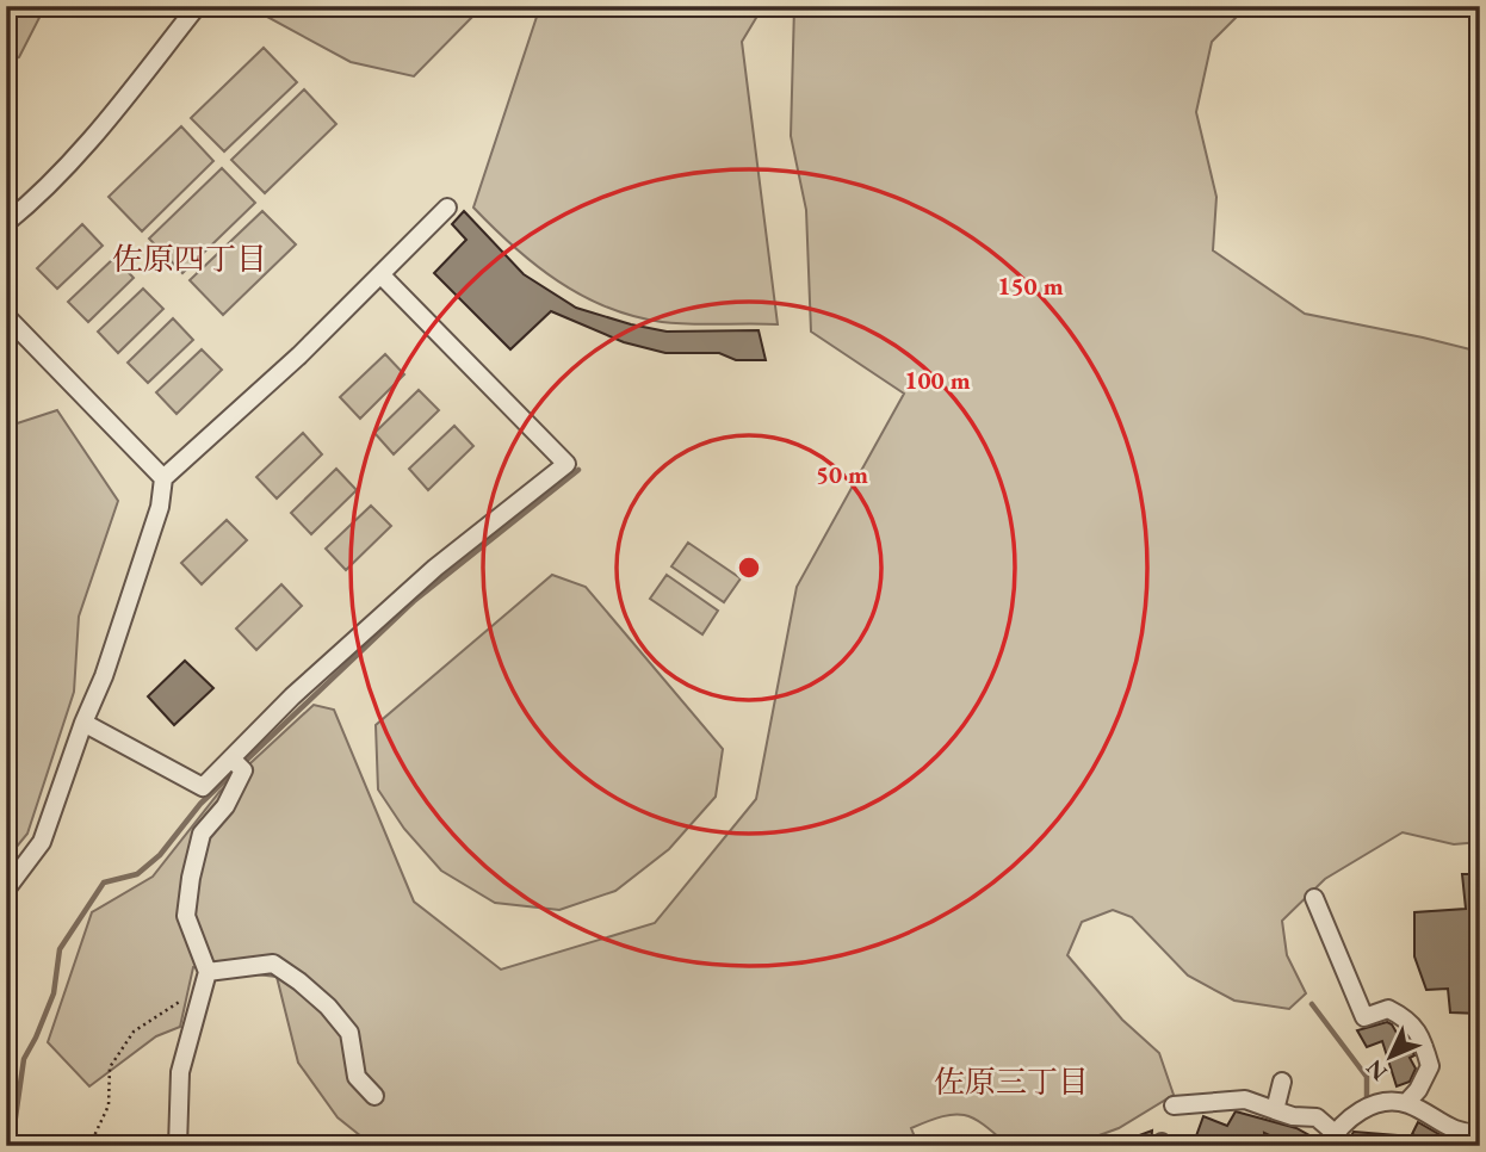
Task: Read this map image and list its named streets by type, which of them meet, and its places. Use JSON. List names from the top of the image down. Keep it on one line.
{"districts":["佐原四丁目","佐原三丁目"],"north":"bottom left","rings":["150 m","100 m","50 m"]}
